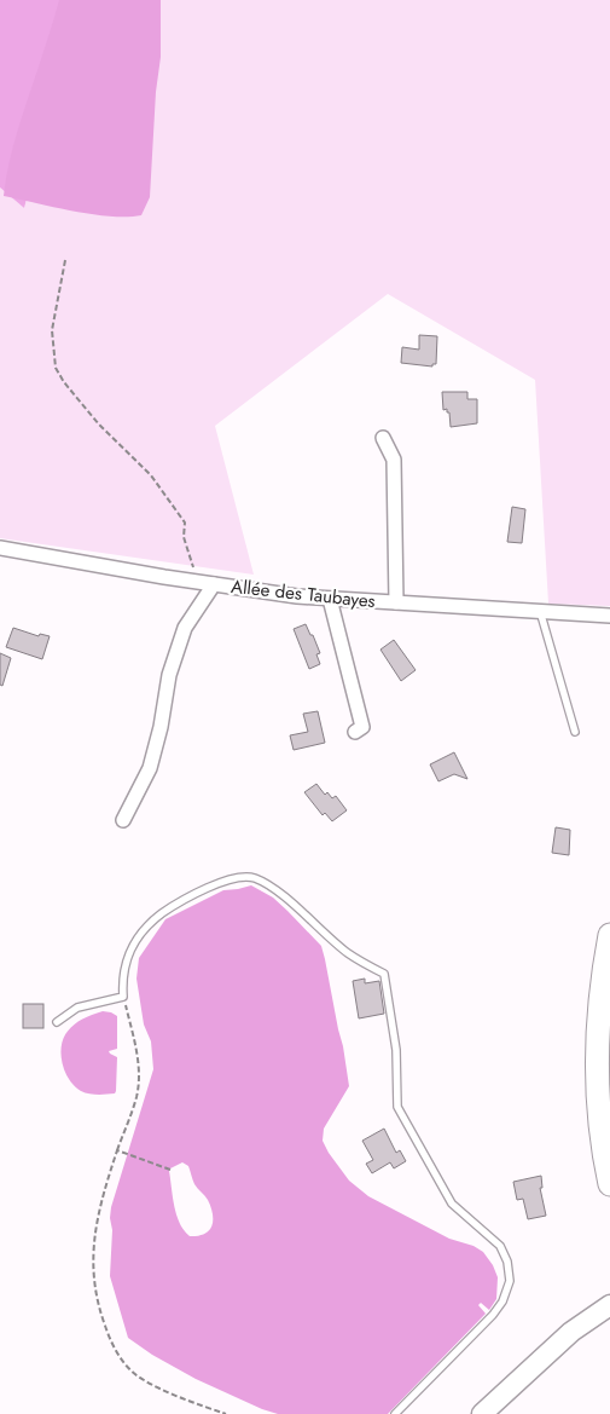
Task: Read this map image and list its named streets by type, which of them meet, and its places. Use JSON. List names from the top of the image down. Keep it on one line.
{"streets":{"street":["Allée des Taubayes"]}}
